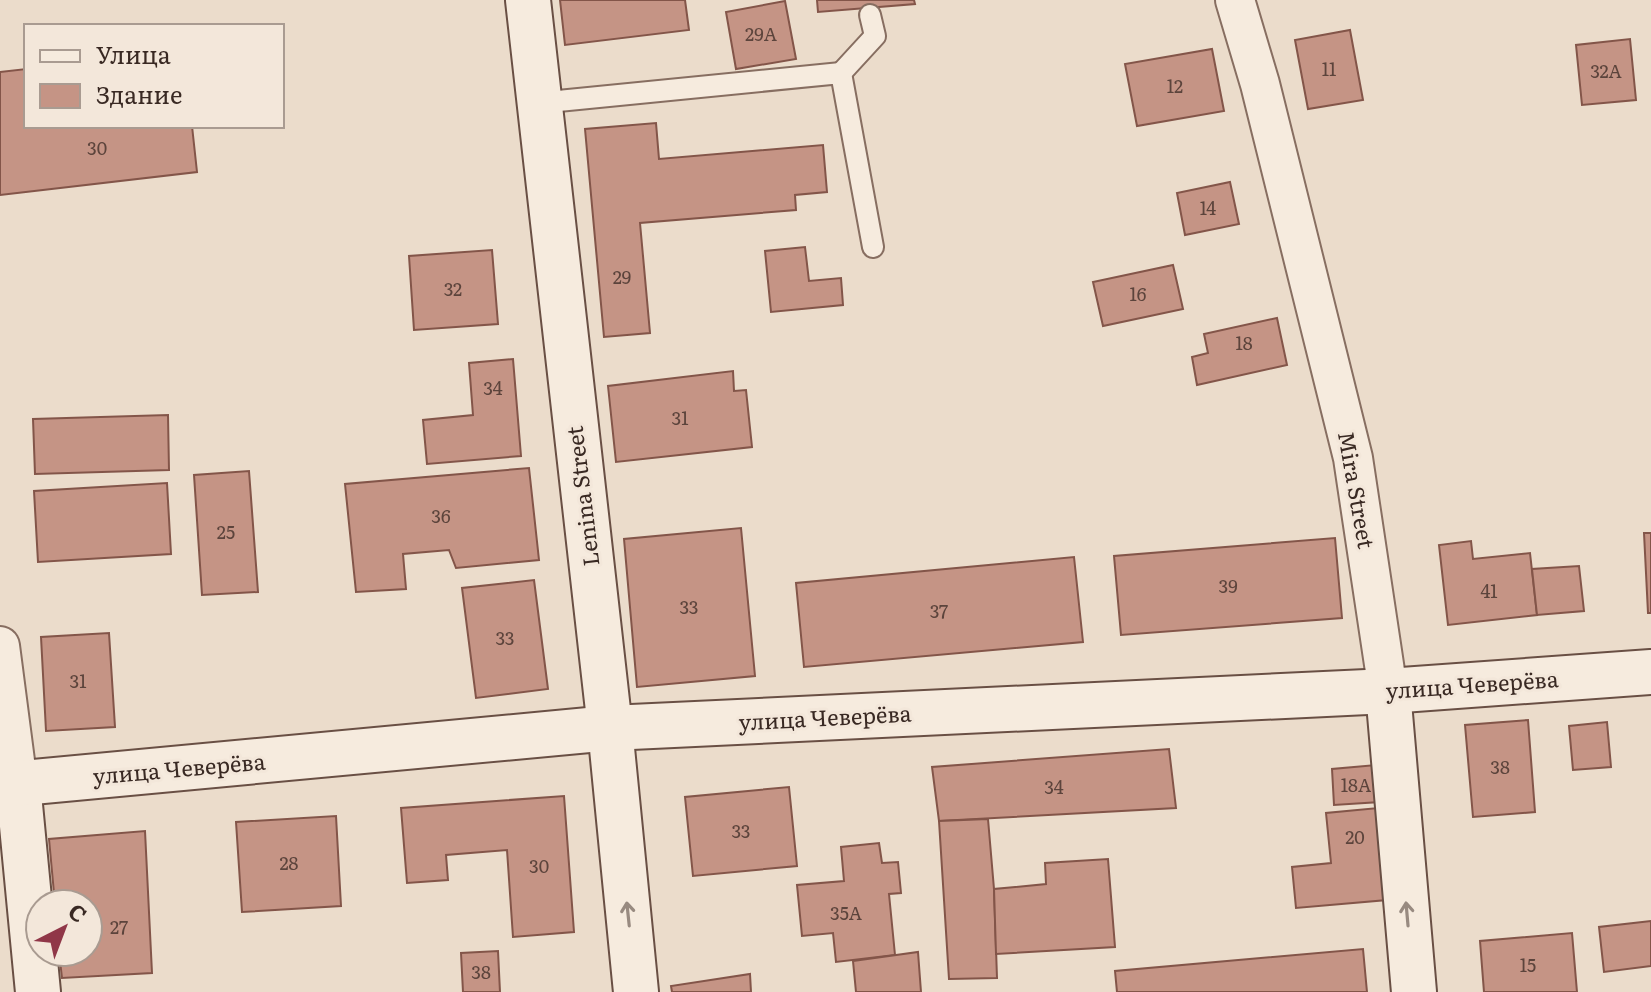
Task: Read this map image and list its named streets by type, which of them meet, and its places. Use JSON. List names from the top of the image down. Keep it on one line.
{"streets":{"main road":["Mira Street","Lenina Street","улица Чеверёва"]},"crossings":[["Mira Street","улица Чеверёва"],["Lenina Street","улица Чеверёва"]],"house_numbers":["29А","11","32А","12","30","14","29","32","16","18","34","31","36","25","39","41","33","37","33","31","38","18А","34","33","20","28","30","35А","27","15","38"],"legend":["Улица","Здание"],"north":"top right"}
